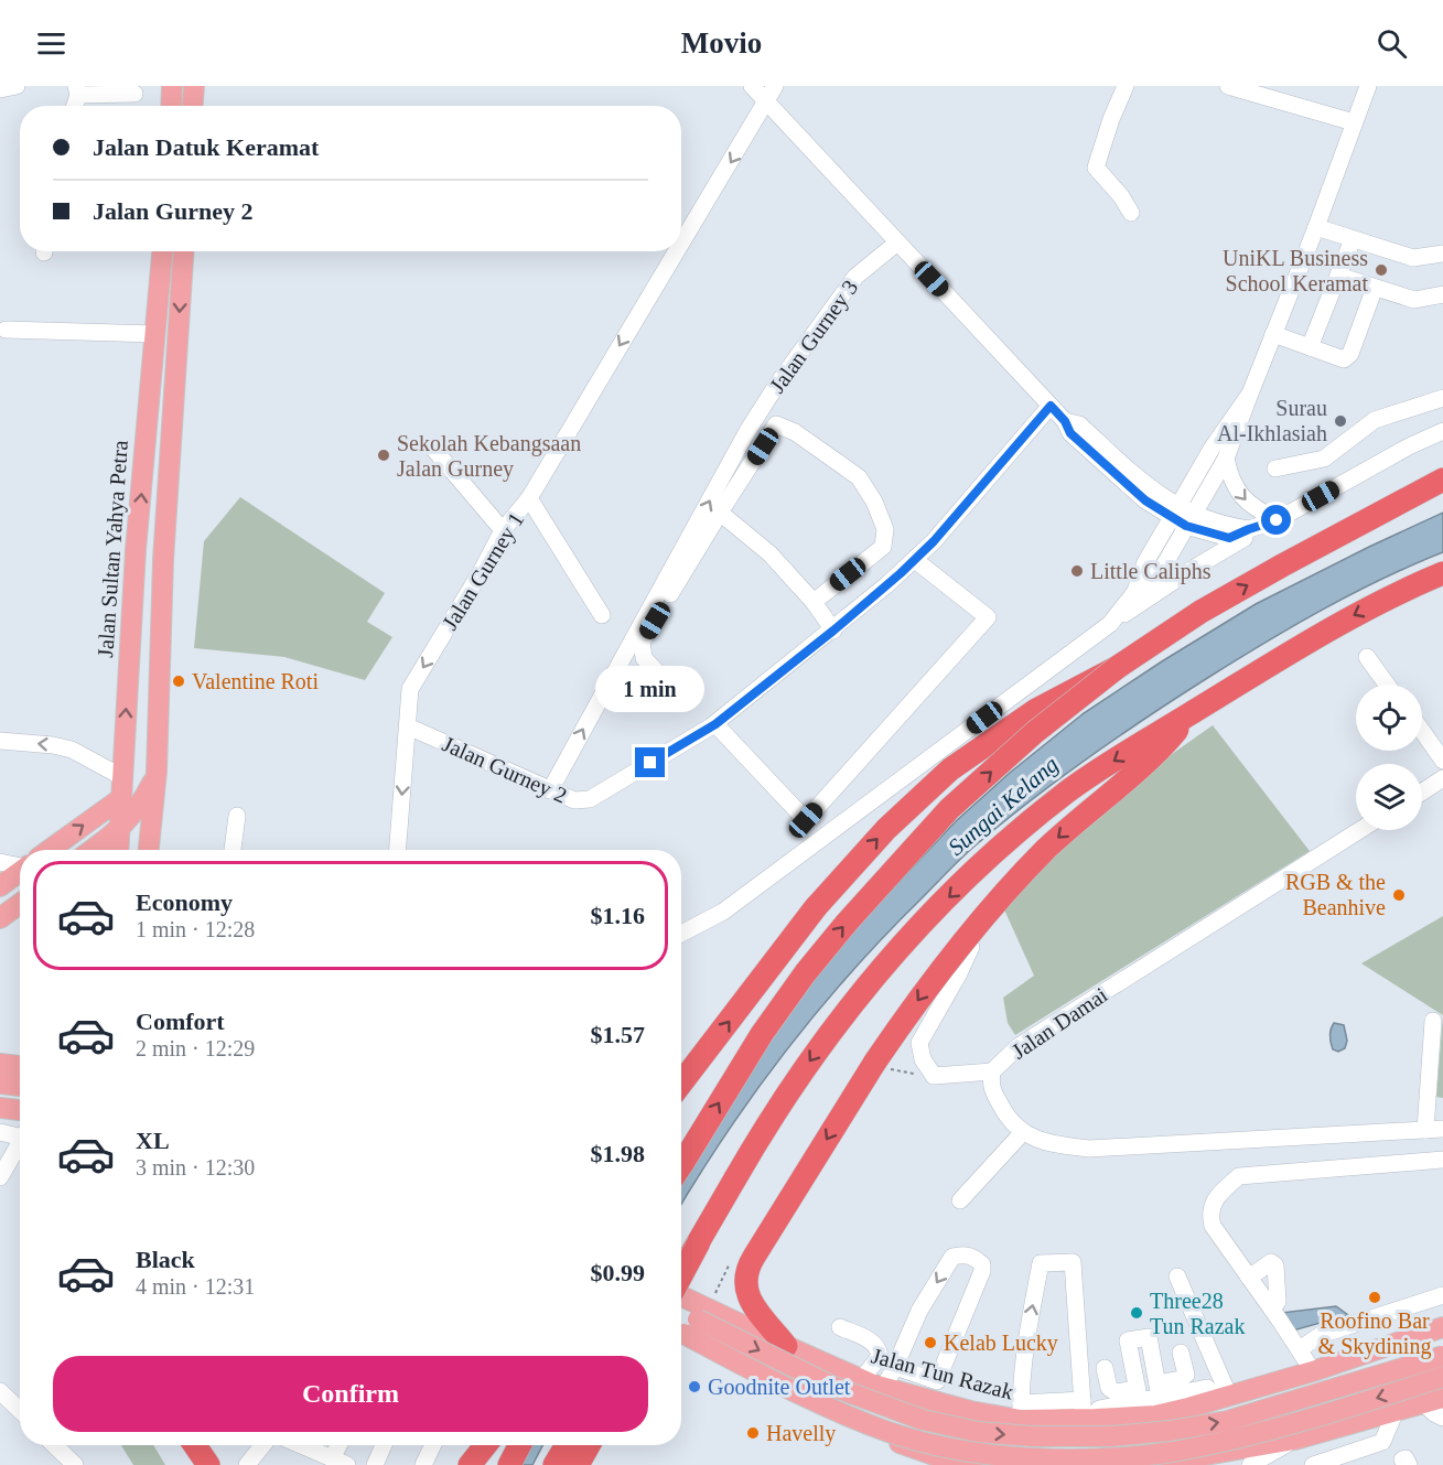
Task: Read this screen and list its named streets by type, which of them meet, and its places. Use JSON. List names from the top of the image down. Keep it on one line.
{"streets":{"main road":["Jalan Sultan Yahya Petra","Jalan Tun Razak"],"street":["Jalan Gurney 3","Jalan Gurney 1","Jalan Gurney 2","Jalan Damai"]},"crossings":[["Jalan Gurney 3","Jalan Gurney 2"],["Jalan Gurney 1","Jalan Gurney 2"]],"one_way":["Jalan Gurney 3","Jalan Gurney 1"],"water":["Sungai Kelang"],"places":["UniKL Business School Keramat","Surau Al-Ikhlasiah","Sekolah Kebangsaan Jalan Gurney","Little Caliphs","Valentine Roti","RGB & the Beanhive","Roofino Bar & Skydining","Three28 Tun Razak","Kelab Lucky","Goodnite Outlet","Havelly"],"page":{"header":"Movio","banner":["Jalan Datuk Keramat","Jalan Gurney 2"],"bubble":"1 min","list":[{"name":"Economy","note":"1 min · 12:28","value":"$1.16"},{"name":"Comfort","note":"2 min · 12:29","value":"$1.57"},{"name":"XL","note":"3 min · 12:30","value":"$1.98"},{"name":"Black","note":"4 min · 12:31","value":"$0.99"}],"buttons":"Confirm"}}
